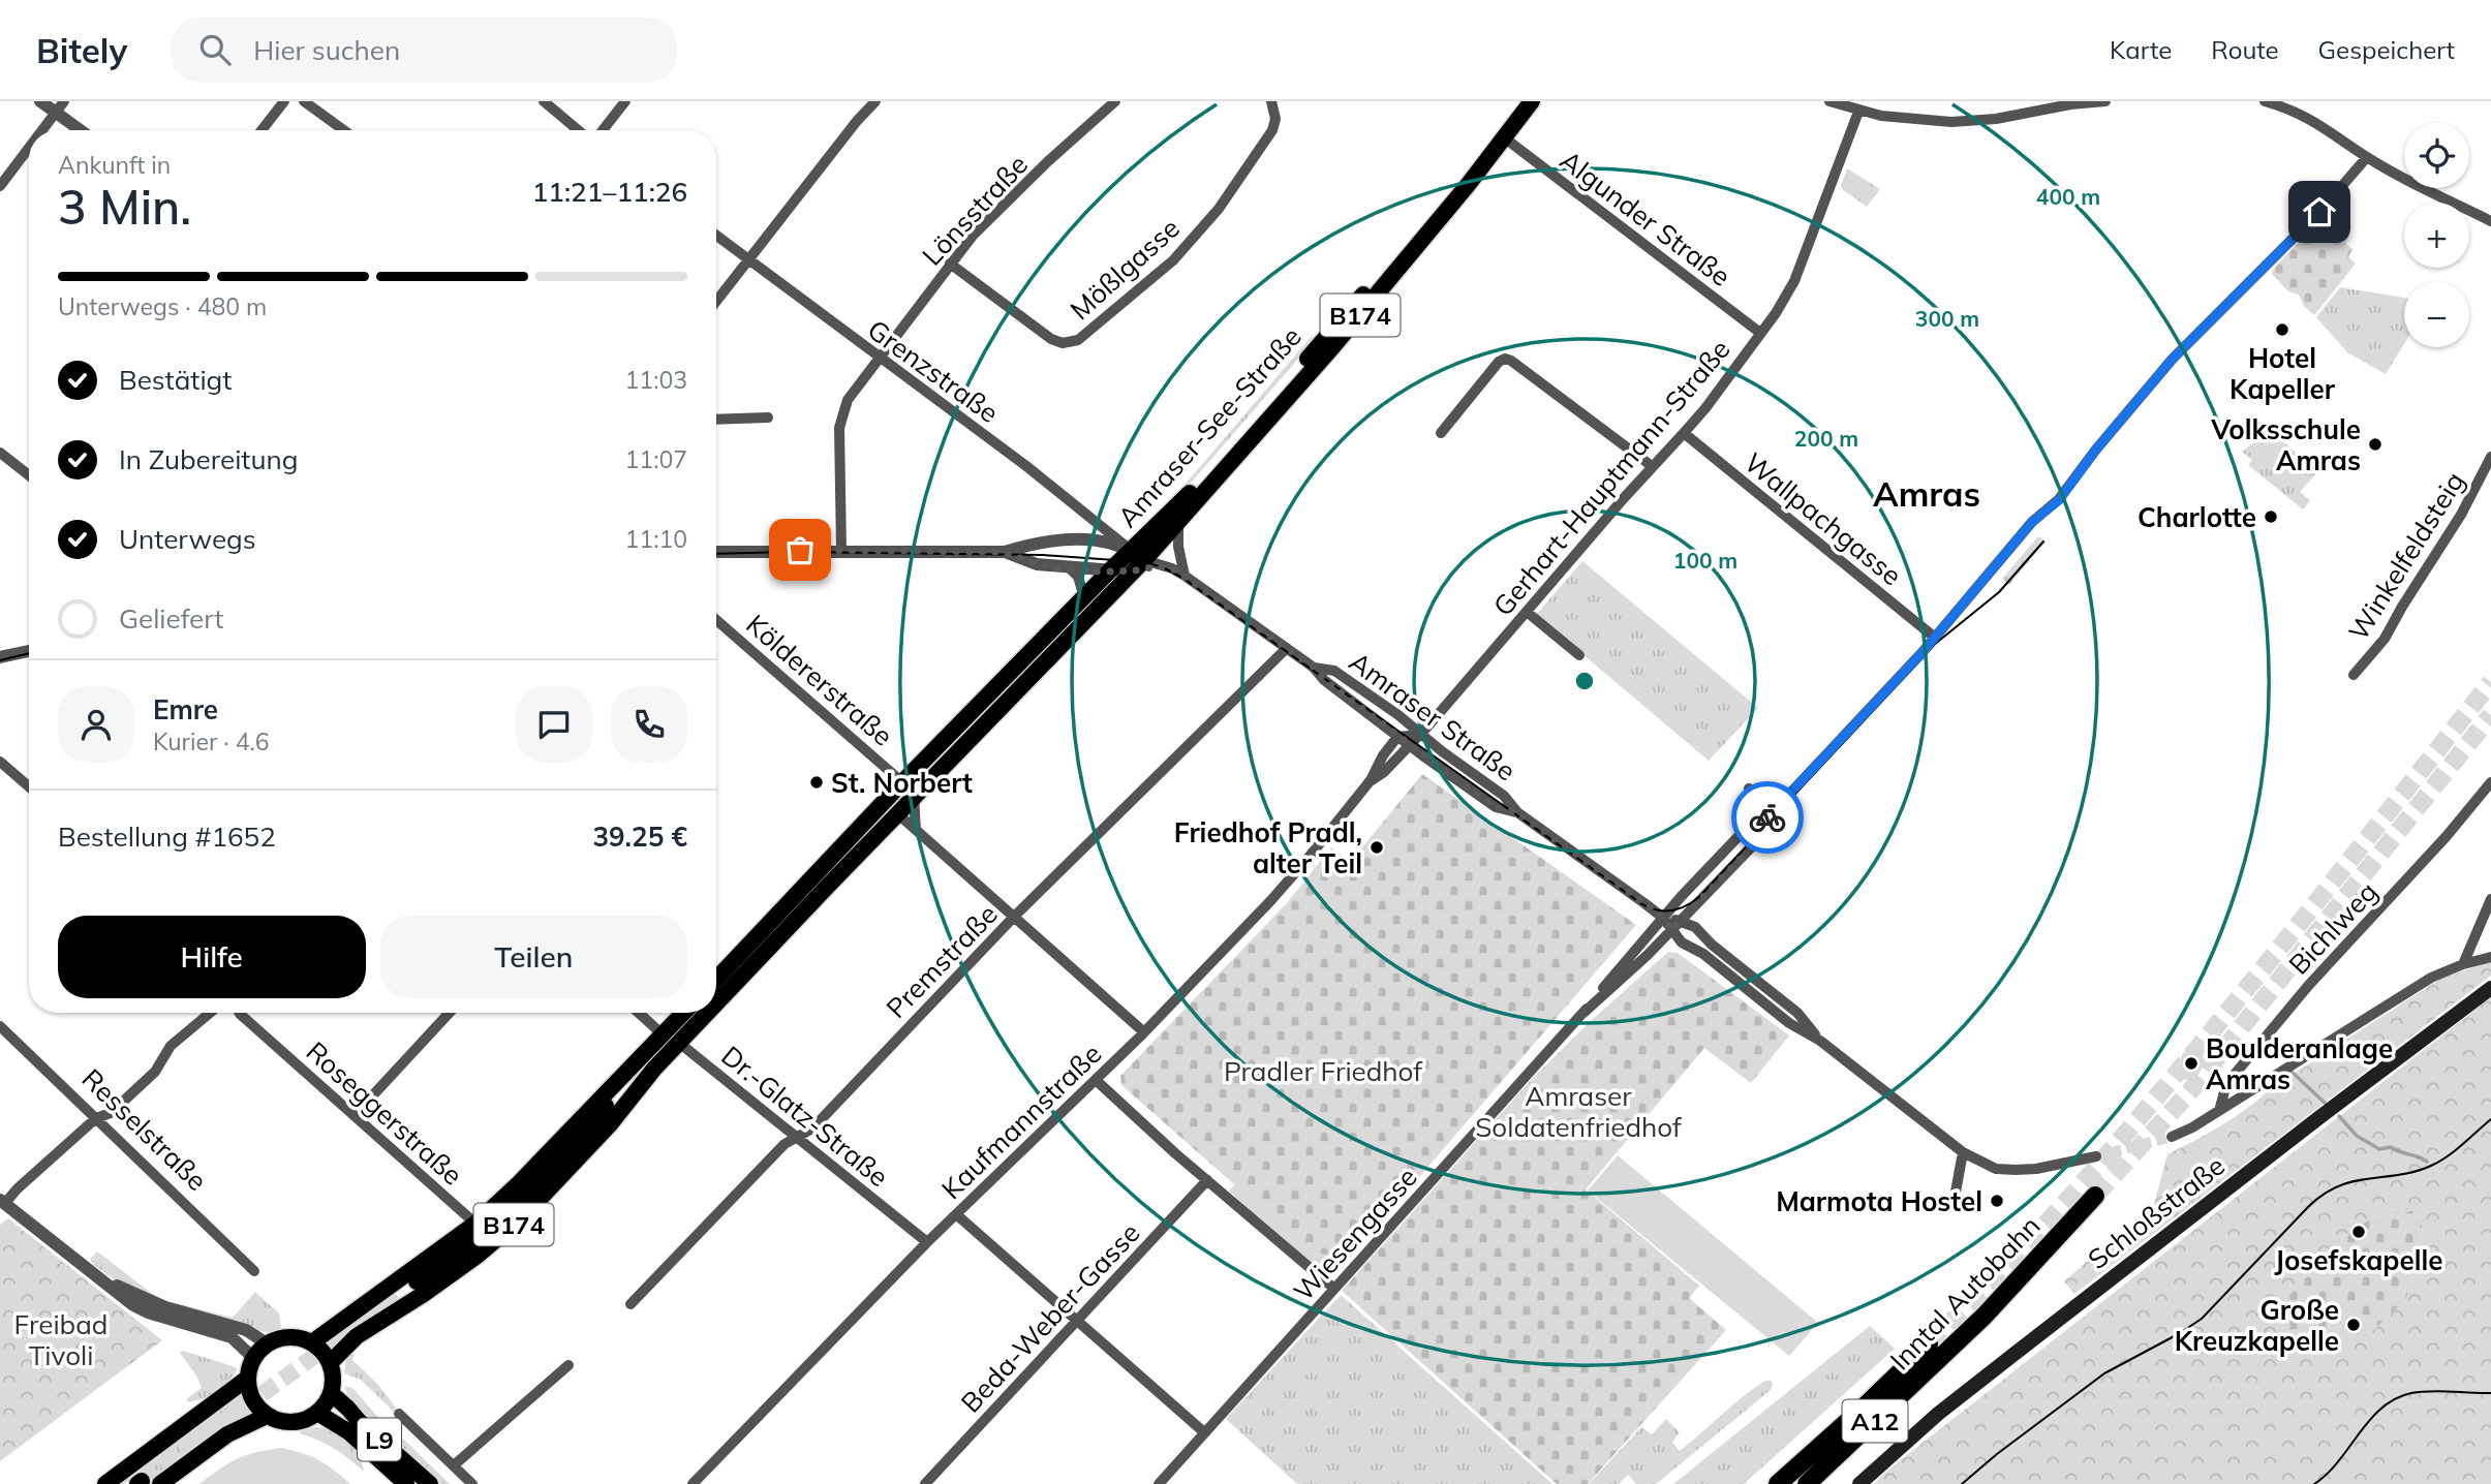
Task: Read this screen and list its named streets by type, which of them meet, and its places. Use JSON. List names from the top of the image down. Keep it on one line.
{"streets":{"highway":["Inntal Autobahn","A12"],"main road":["B174","Amraser-See-Straße","Schloßstraße","L9"],"street":["Lönsstraße","Algunder Straße","Mößlgasse","Grenzstraße","Gerhart-Hauptmann-Straße","Wallpachgasse","Winkelfeldsteig","Köldererstraße","Amraser Straße","Bichlweg","Premstraße","Roseggerstraße","Dr.-Glatz-Straße","Kaufmannstraße","Resselstraße","Wiesengasse","Beda-Weber-Gasse"]},"crossings":[["Lönsstraße","Mößlgasse"],["Lönsstraße","Grenzstraße"],["Lönsstraße","Amraser Straße"],["Algunder Straße","Amraser-See-Straße"],["Algunder Straße","Gerhart-Hauptmann-Straße"],["B174","Grenzstraße"],["B174","Amraser-See-Straße"],["B174","Köldererstraße"],["B174","Amraser Straße"],["B174","Roseggerstraße"],["B174","Dr.-Glatz-Straße"],["B174","L9"],["Grenzstraße","Amraser-See-Straße"],["Grenzstraße","Amraser Straße"],["Amraser-See-Straße","Amraser Straße"],["Gerhart-Hauptmann-Straße","Wallpachgasse"],["Gerhart-Hauptmann-Straße","Amraser Straße"],["Gerhart-Hauptmann-Straße","Kaufmannstraße"],["Amraser Straße","Premstraße"],["Amraser Straße","Kaufmannstraße"],["Amraser Straße","Wiesengasse"],["Premstraße","Dr.-Glatz-Straße"],["Dr.-Glatz-Straße","Kaufmannstraße"]],"districts":["Amras"],"parks":["Pradler Friedhof","Amraser Soldatenfriedhof","Freibad Tivoli"],"places":["Hotel Kapeller","Volksschule Amras","Charlotte","St. Norbert","Friedhof Pradl, alter Teil","Boulderanlage Amras","Marmota Hostel","Josefskapelle","Große Kreuzkapelle"],"page":{"header":"Bitely","search":"Hier suchen","nav":["Karte","Route","Gespeichert"],"map_buttons":["+","−"],"heading":["3 Min.","Ankunft in","11:21–11:26"],"panel":["Emre","Kurier · 4.6","Bestellung #1652","39.25 €"],"bar":"Unterwegs · 480 m","list":[["Bestätigt","11:03"],["In Zubereitung","11:07"],["Unterwegs","11:10"],"Geliefert"],"buttons":["Hilfe","Teilen"]},"rings":["400 m","300 m","200 m","100 m"]}
